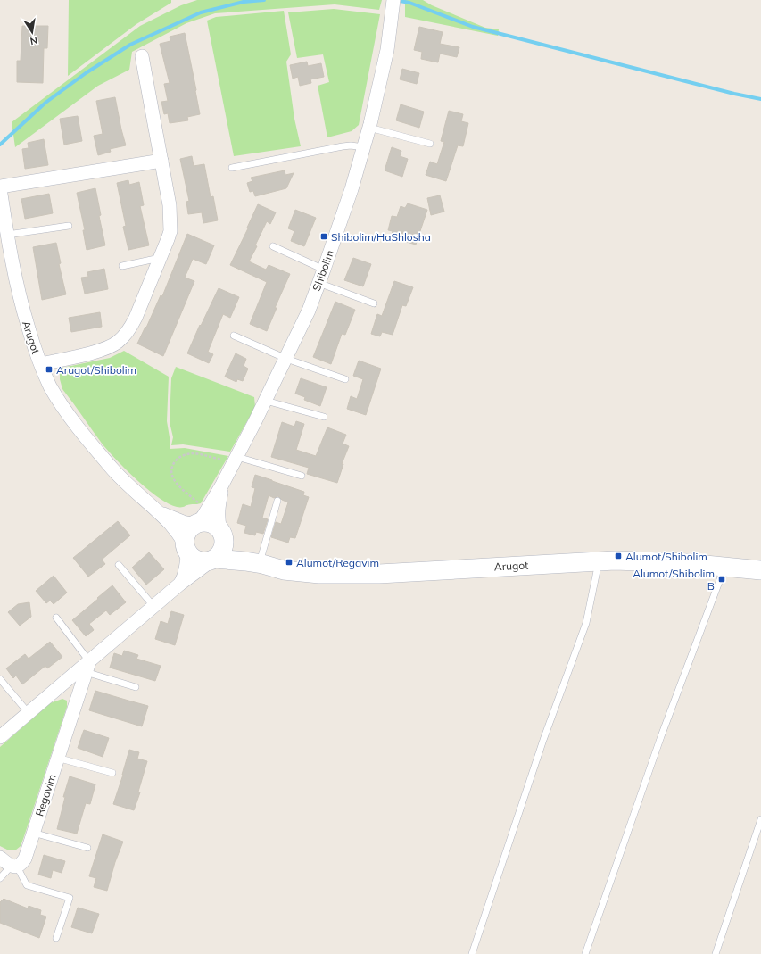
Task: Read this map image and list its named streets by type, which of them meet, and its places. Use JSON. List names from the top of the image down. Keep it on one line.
{"streets":{"street":["Shibolim","Arugot","Regavim"]},"crossings":[["Shibolim","Arugot"]],"places":{"transit":["Shibolim/HaShlosha","Arugot/Shibolim","Alumot/Shibolim","Alumot/Regavim","Alumot/Shibolim B"]},"north":"bottom"}
